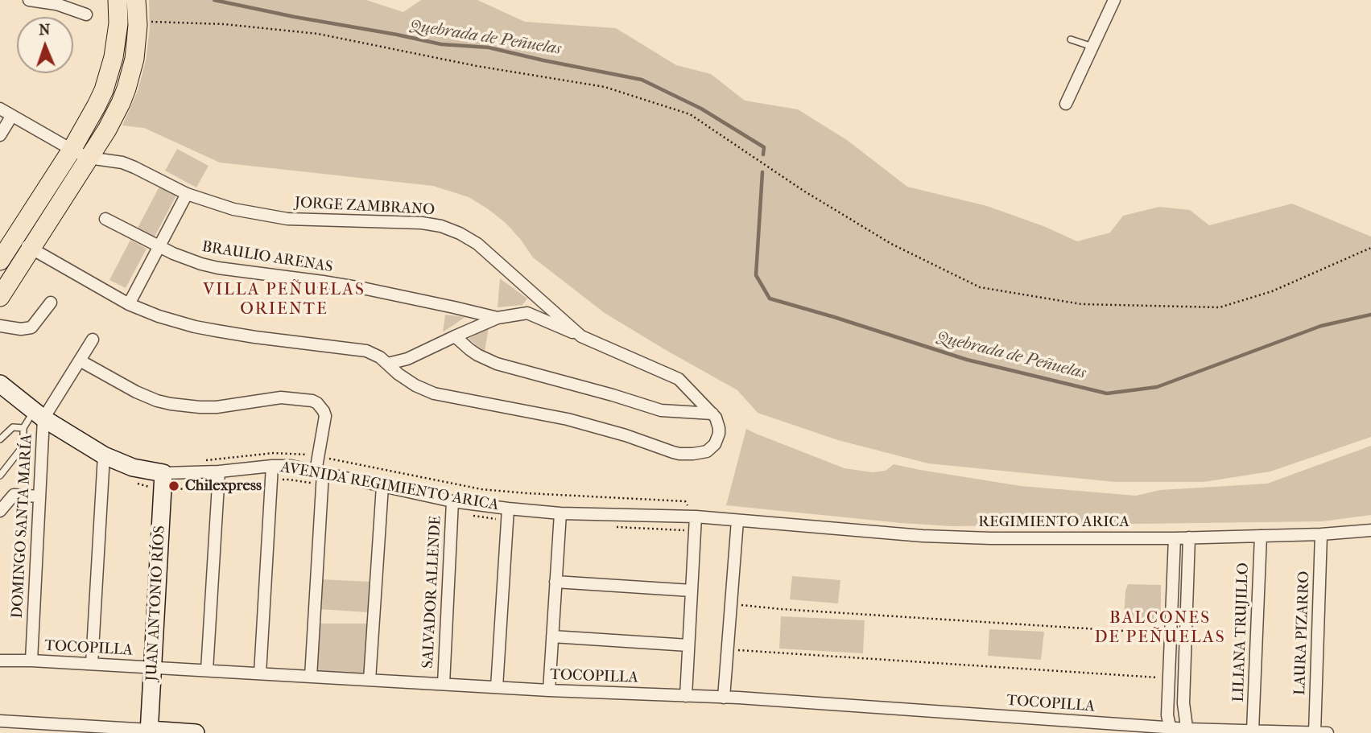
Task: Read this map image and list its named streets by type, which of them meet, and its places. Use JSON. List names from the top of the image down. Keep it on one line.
{"streets":{"main road":["AVENIDA REGIMIENTO ARICA","JUAN ANTONIO RÍOS"],"street":["JORGE ZAMBRANO","BRAULIO ARENAS","REGIMIENTO ARICA","DOMINGO SANTA MARÍA","SALVADOR ALLENDE","LILIANA TRUJILLO","LAURA PIZARRO","TOCOPILLA"]},"crossings":[["AVENIDA REGIMIENTO ARICA","REGIMIENTO ARICA"],["AVENIDA REGIMIENTO ARICA","DOMINGO SANTA MARÍA"],["AVENIDA REGIMIENTO ARICA","SALVADOR ALLENDE"],["AVENIDA REGIMIENTO ARICA","JUAN ANTONIO RÍOS"],["REGIMIENTO ARICA","LILIANA TRUJILLO"],["REGIMIENTO ARICA","LAURA PIZARRO"],["DOMINGO SANTA MARÍA","TOCOPILLA"],["SALVADOR ALLENDE","TOCOPILLA"],["JUAN ANTONIO RÍOS","TOCOPILLA"],["LILIANA TRUJILLO","TOCOPILLA"],["LAURA PIZARRO","TOCOPILLA"]],"districts":["VILLA PEÑUELAS ORIENTE","BALCONES DE PEÑUELAS"],"water":["Quebrada de Peñuelas"],"places":["Chilexpress"],"north":"top"}
